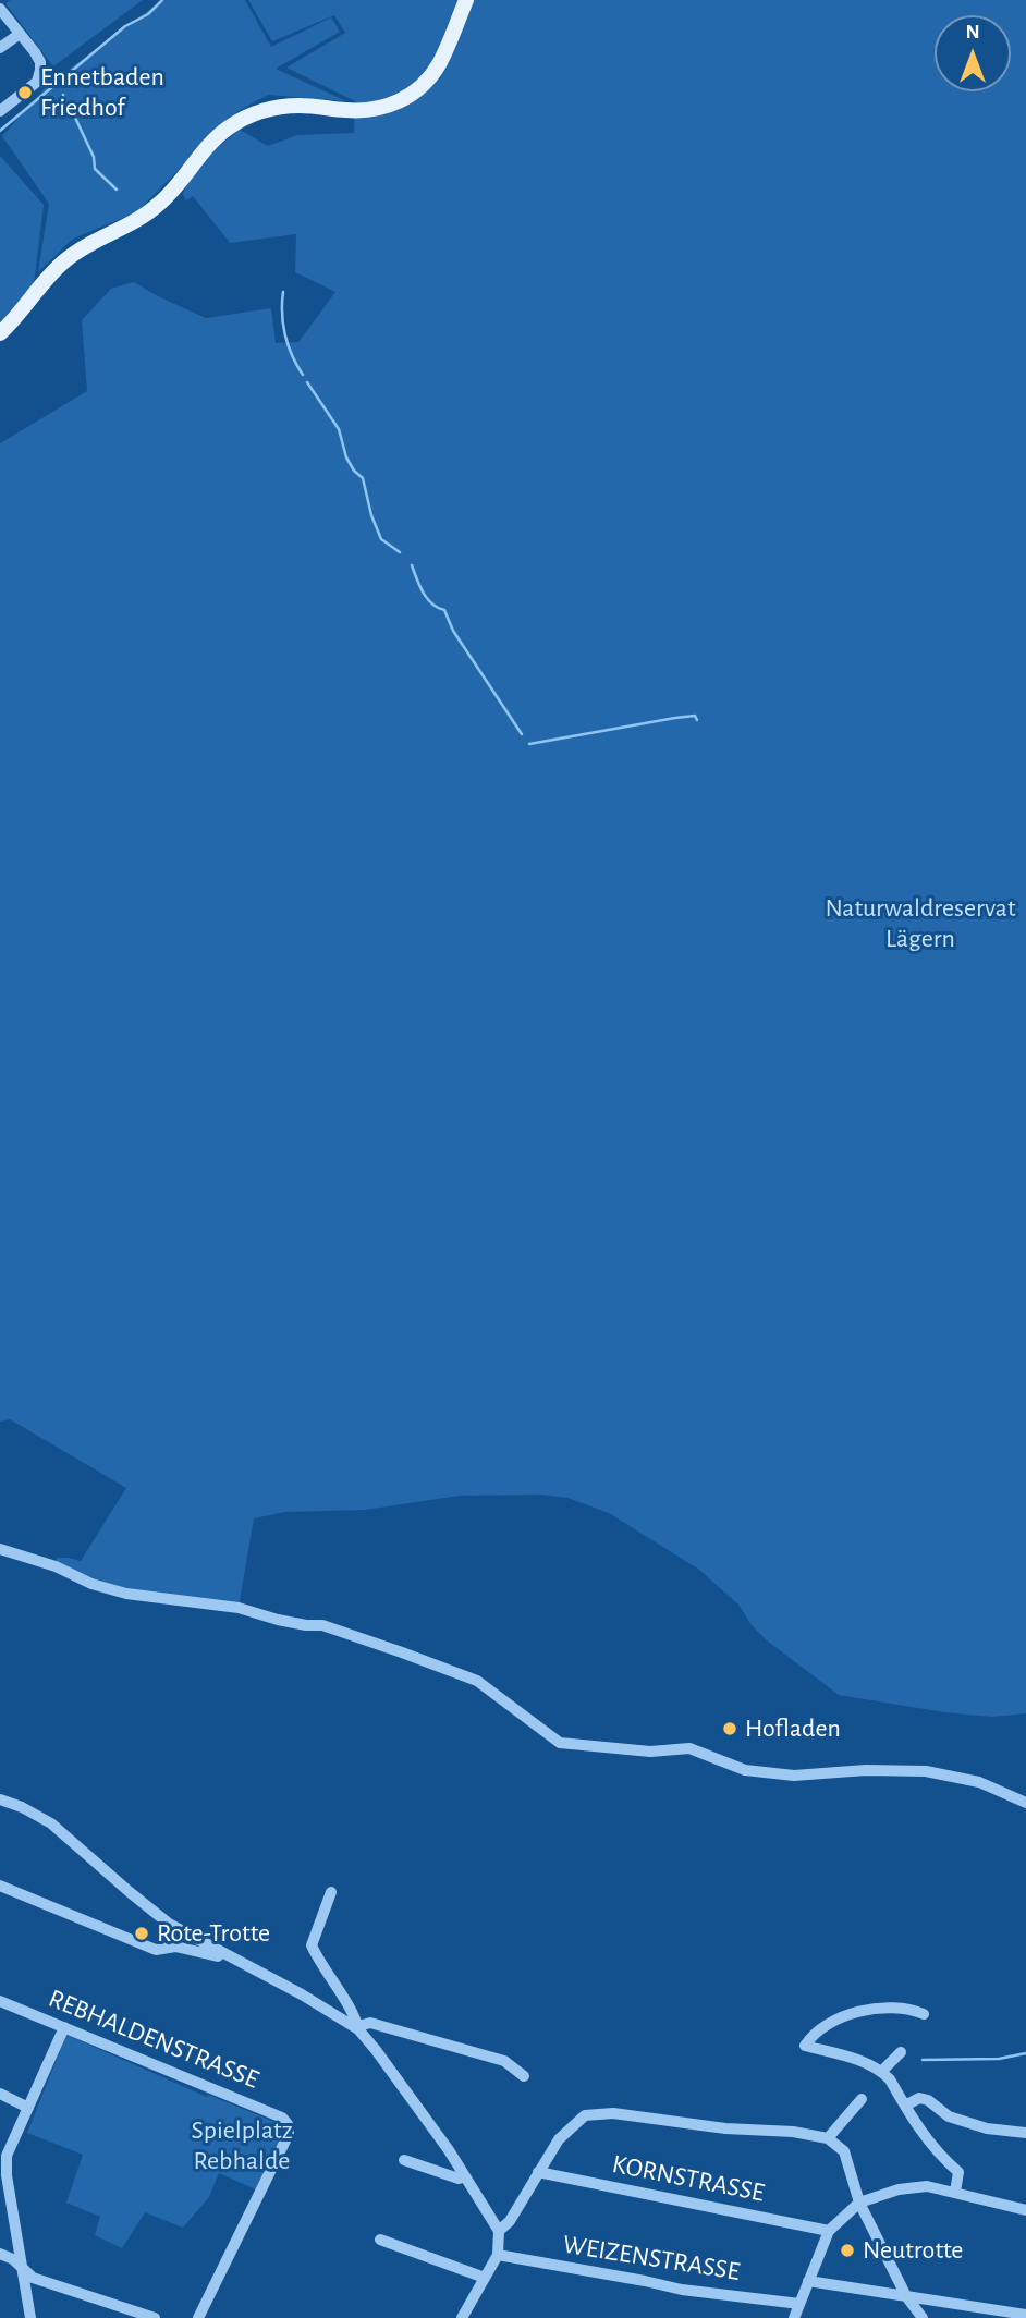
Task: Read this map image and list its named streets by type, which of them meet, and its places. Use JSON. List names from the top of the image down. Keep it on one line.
{"streets":{"street":["REBHALDENSTRASSE","KORNSTRASSE","WEIZENSTRASSE"]},"parks":["Naturwaldreservat Lägern","Spielplatz Rebhalde"],"places":["Ennetbaden Friedhof","Hofladen","Rote-Trotte","Neutrotte"],"north":"top"}
